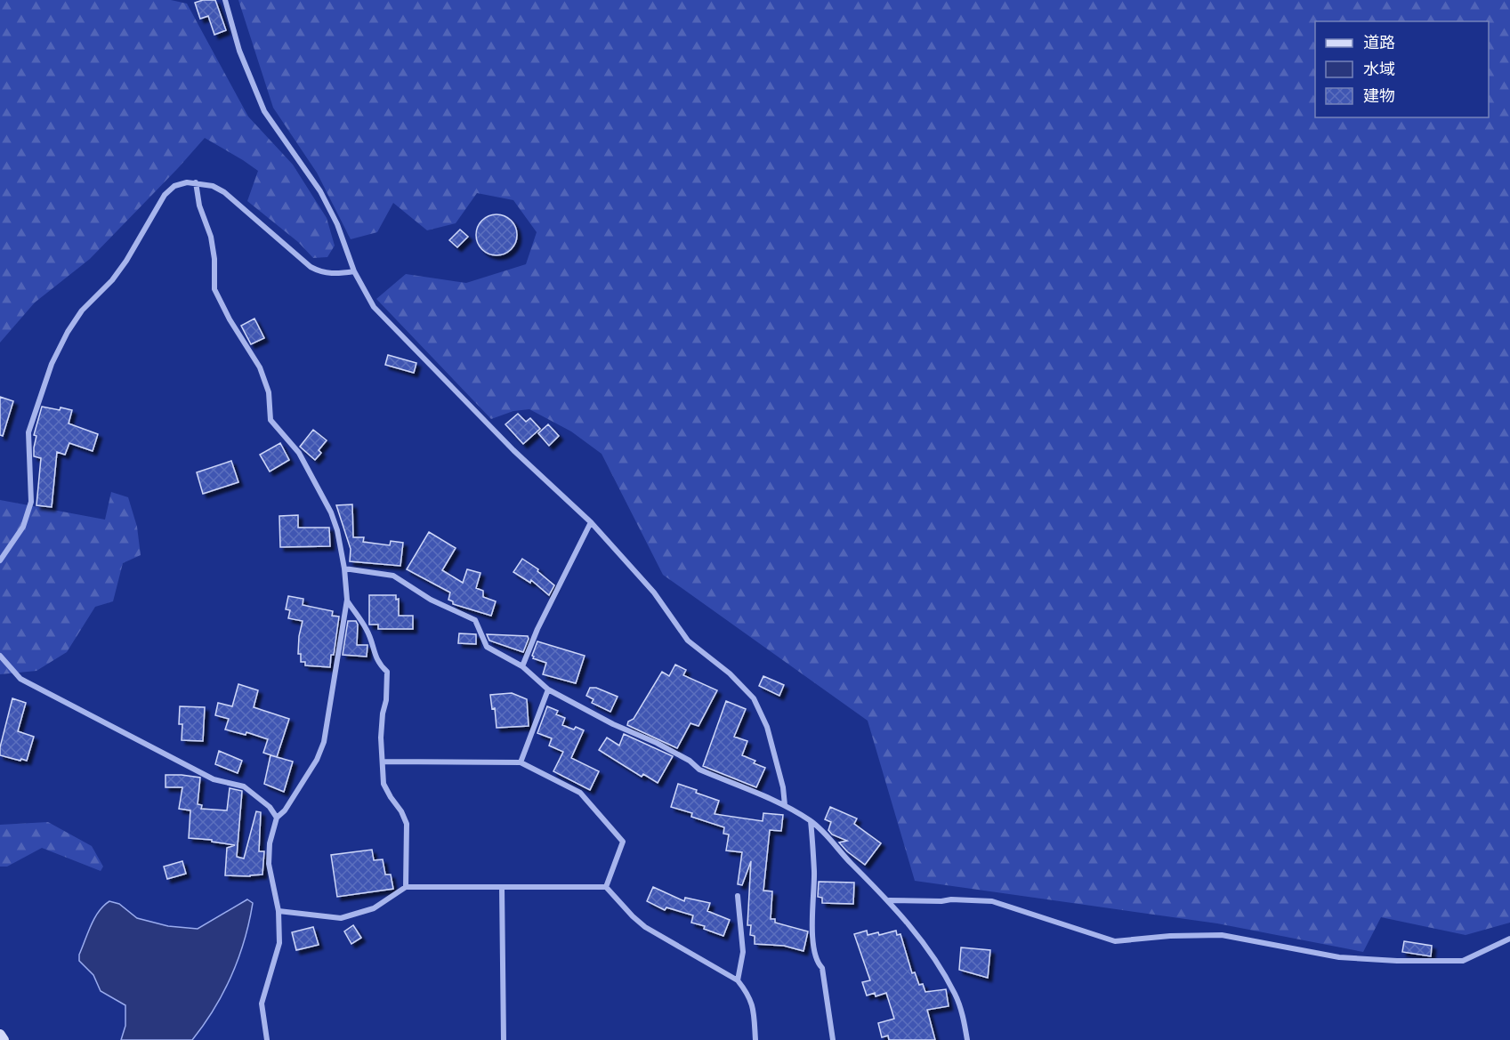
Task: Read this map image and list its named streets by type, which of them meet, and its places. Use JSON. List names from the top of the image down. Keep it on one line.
{"legend":["道路","水域","建物"]}
